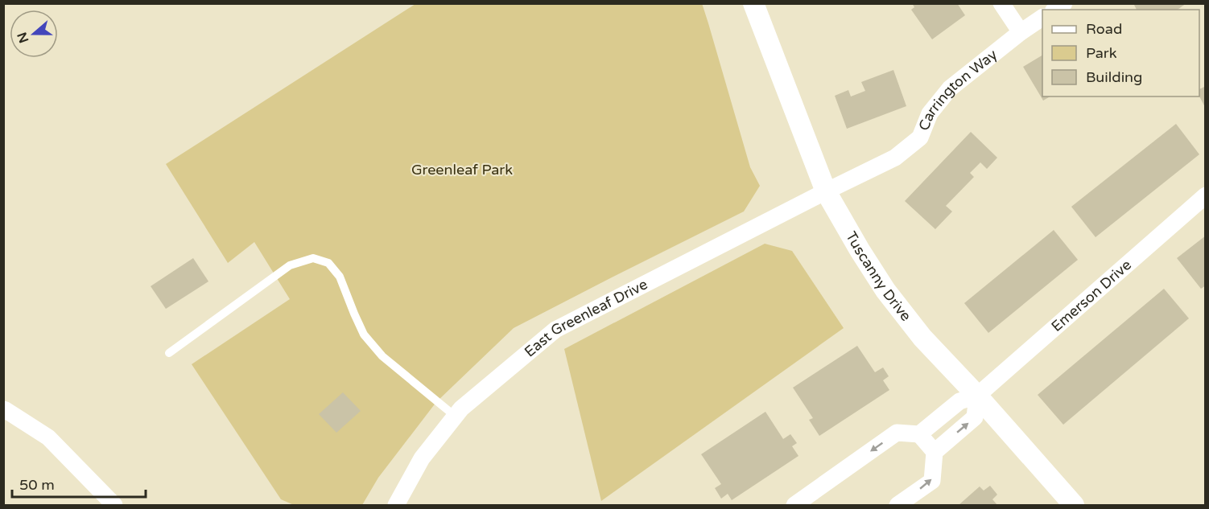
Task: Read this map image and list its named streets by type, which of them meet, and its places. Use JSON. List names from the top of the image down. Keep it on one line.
{"streets":{"street":["Carrington Way","Tuscanny Drive","Emerson Drive","East Greenleaf Drive"]},"crossings":[["Carrington Way","Tuscanny Drive"],["Carrington Way","East Greenleaf Drive"],["Tuscanny Drive","Emerson Drive"],["Tuscanny Drive","East Greenleaf Drive"]],"parks":["Greenleaf Park"],"legend":["Road","Park","Building"],"scale_bar":"50 m","north":"left"}
